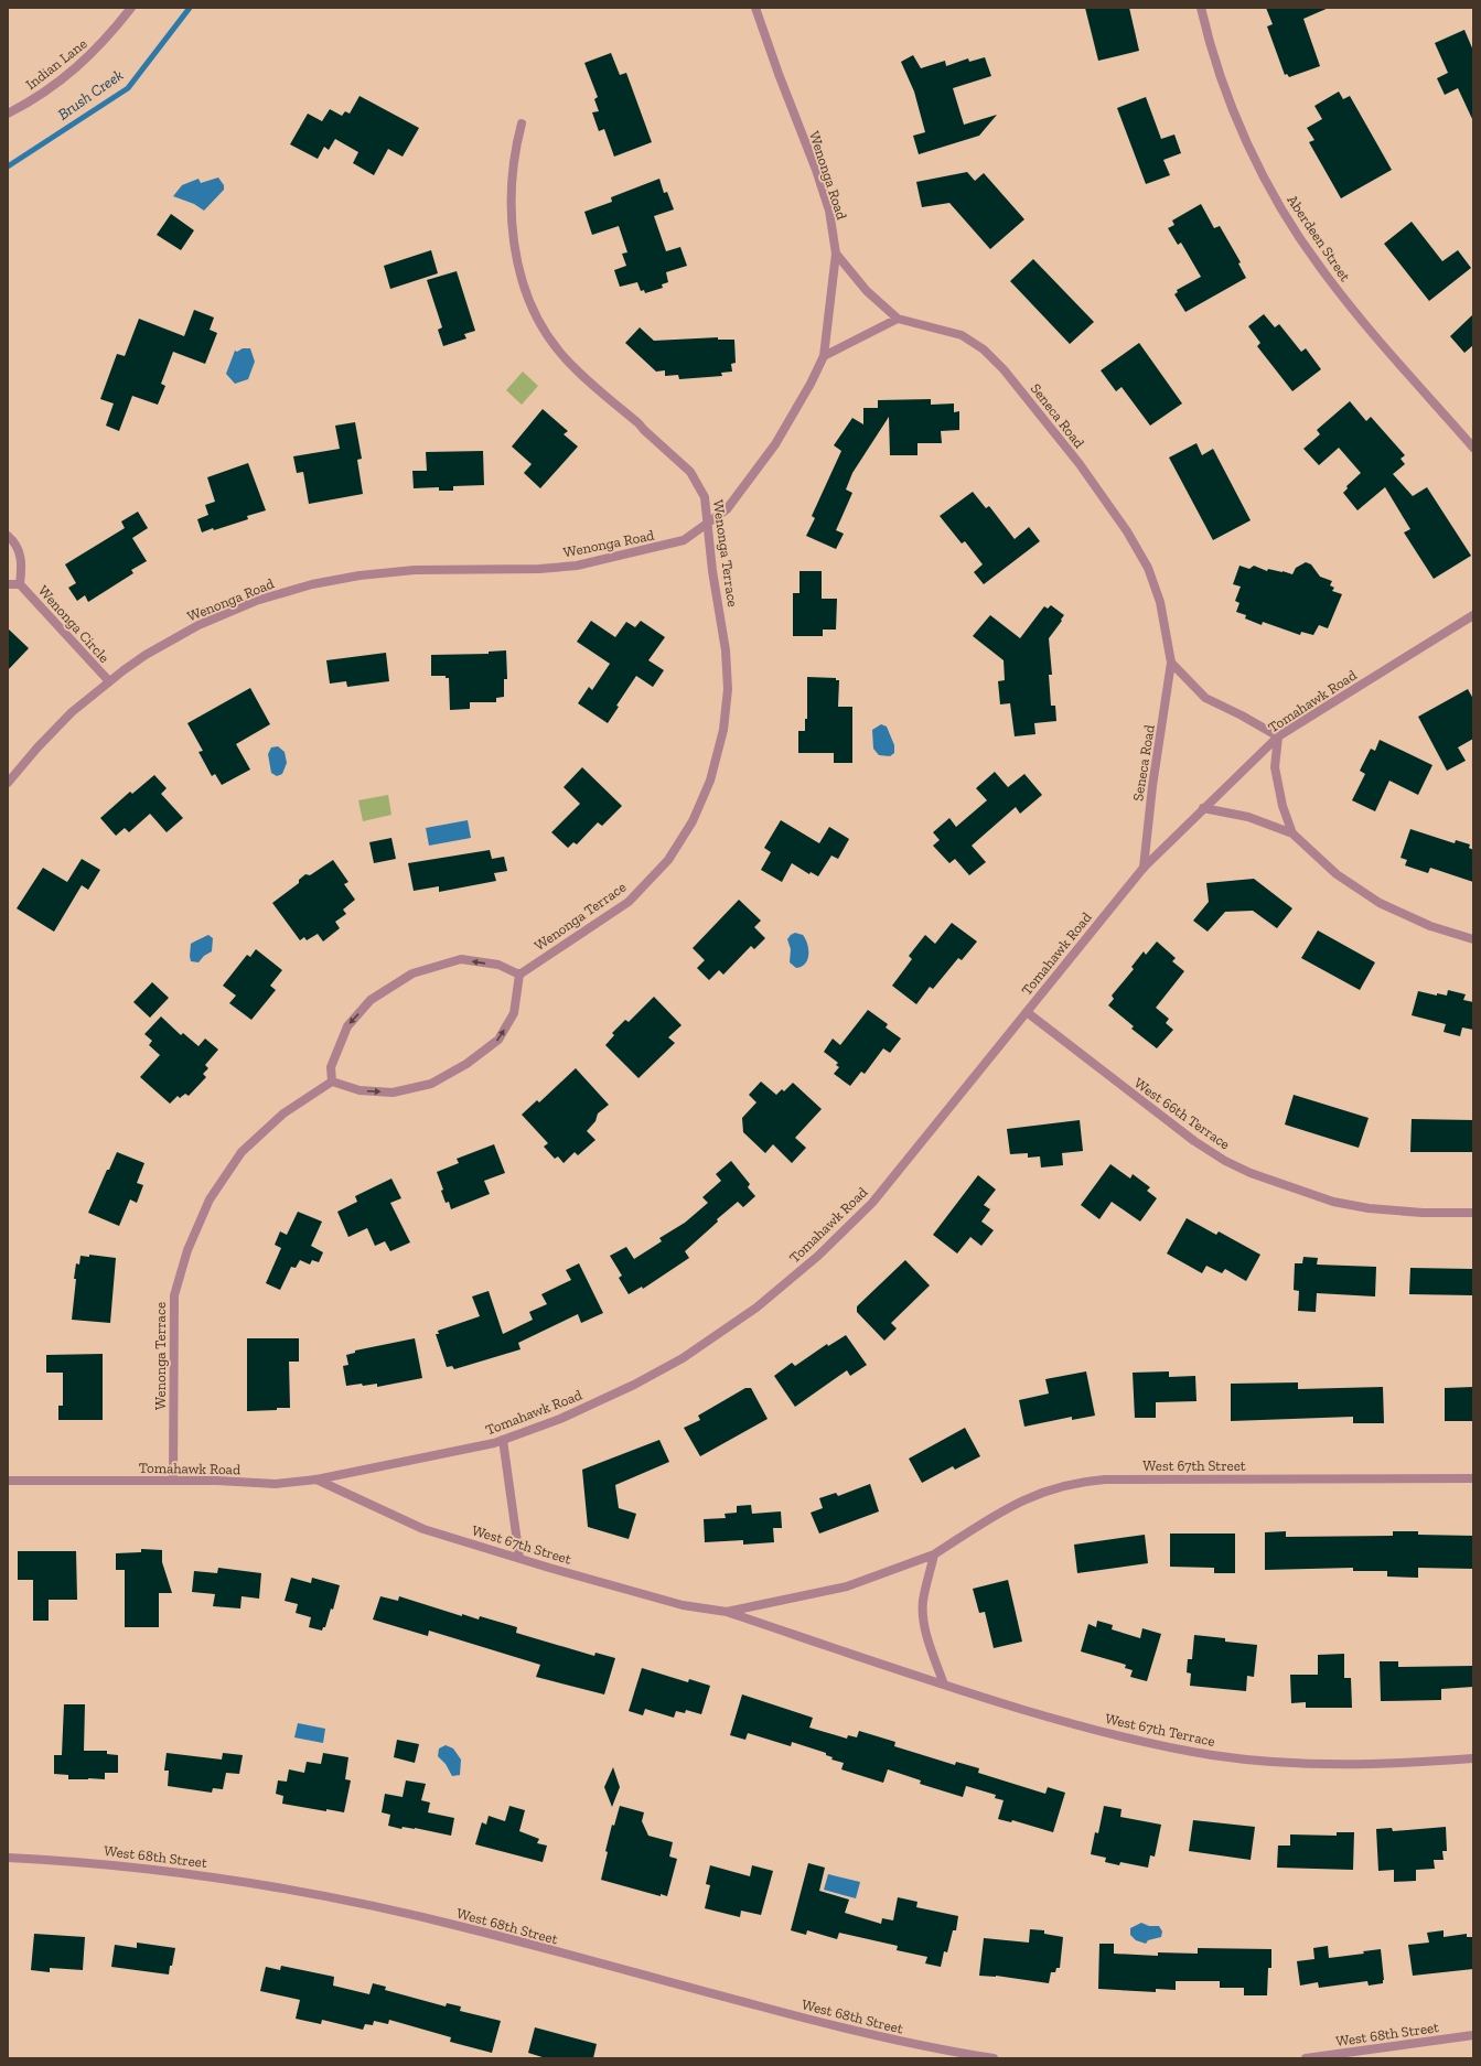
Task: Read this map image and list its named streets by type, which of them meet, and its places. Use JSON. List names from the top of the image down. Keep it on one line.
{"streets":{"street":["Indian Lane","Wenonga Road","Aberdeen Street","Seneca Road","Wenonga Terrace","Wenonga Circle","Tomahawk Road","West 66th Terrace","West 67th Street","West 67th Terrace","West 68th Street"]},"crossings":[["Wenonga Road","Wenonga Terrace"],["Wenonga Road","Wenonga Circle"],["Seneca Road","Tomahawk Road"],["Wenonga Terrace","Tomahawk Road"],["Tomahawk Road","West 66th Terrace"],["Tomahawk Road","West 67th Street"],["West 67th Street","West 67th Terrace"]],"water":["Brush Creek"]}
